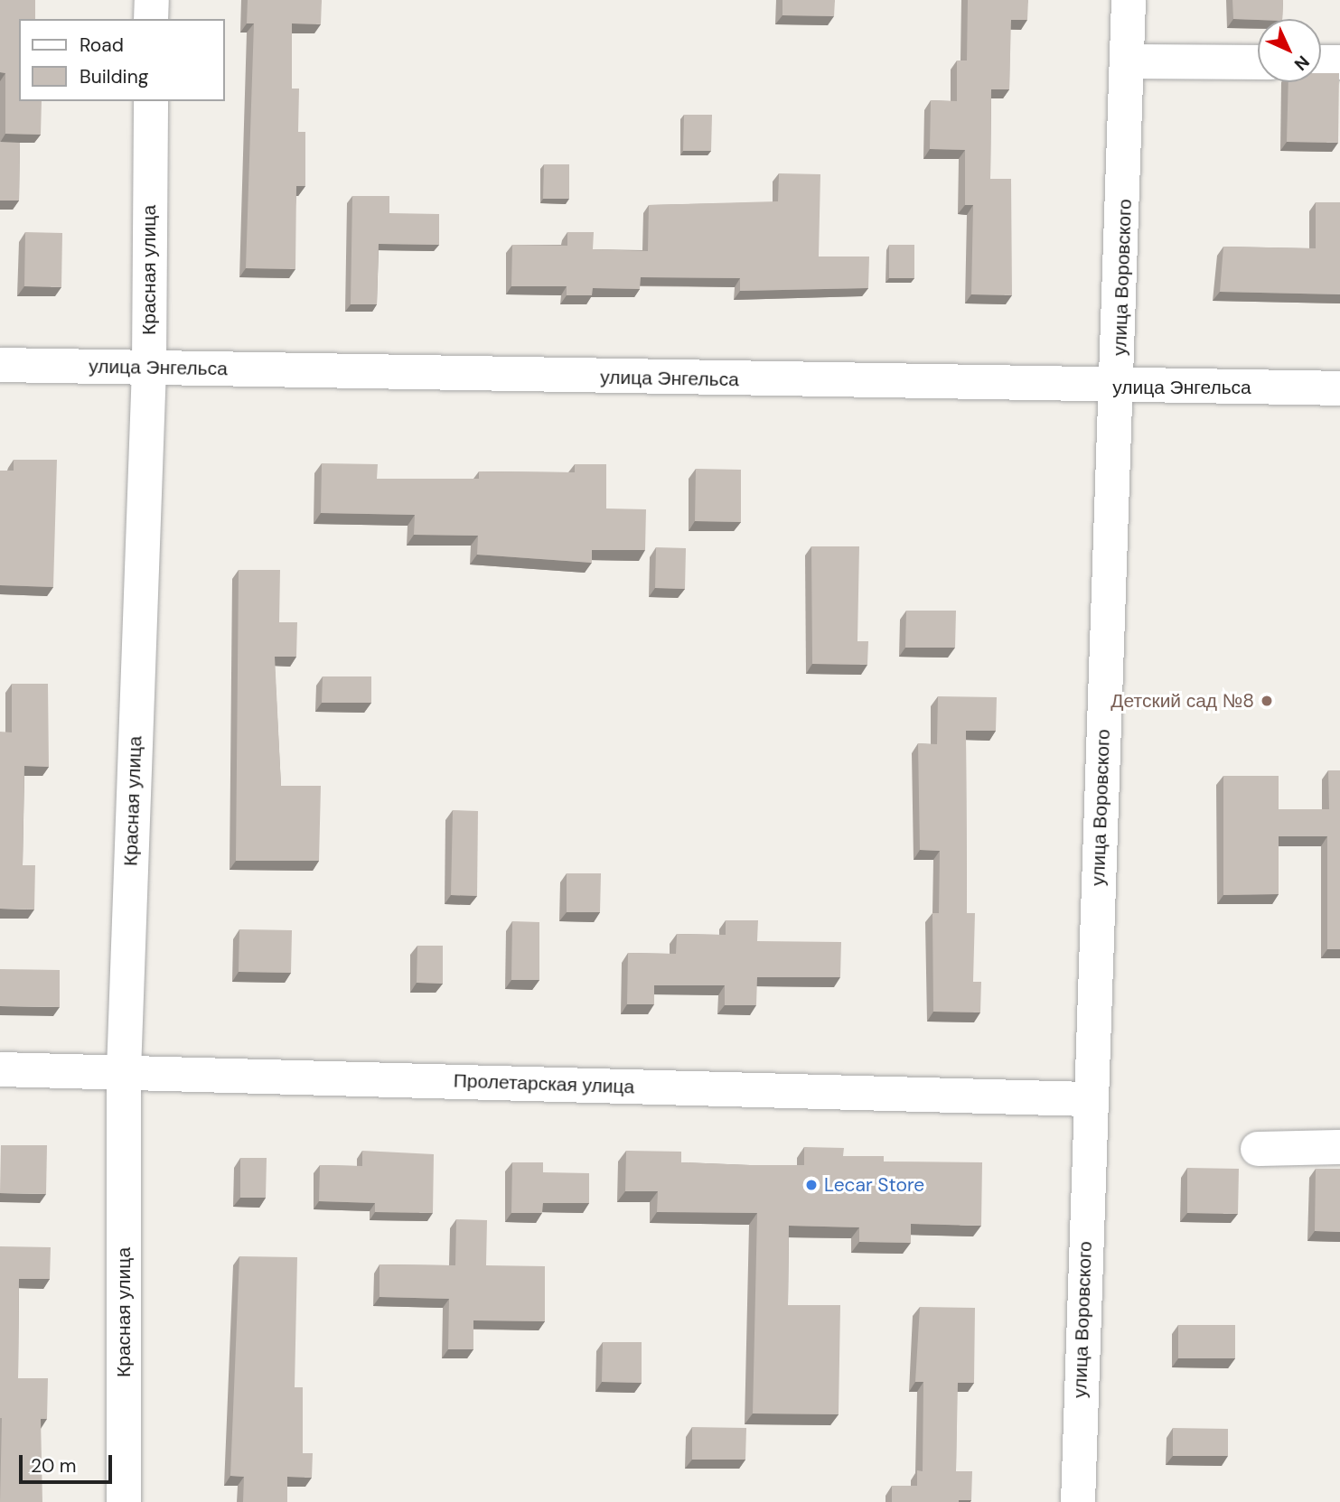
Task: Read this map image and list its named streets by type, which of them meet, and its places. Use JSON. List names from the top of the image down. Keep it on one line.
{"streets":{"street":["Красная улица","улица Воровского","улица Энгельса","Пролетарская улица"]},"crossings":[["Красная улица","улица Энгельса"],["Красная улица","Пролетарская улица"],["улица Воровского","улица Энгельса"],["улица Воровского","Пролетарская улица"]],"places":["Детский сад №8","Lecar Store"],"legend":["Road","Building"],"scale_bar":"20 m","north":"bottom right"}
